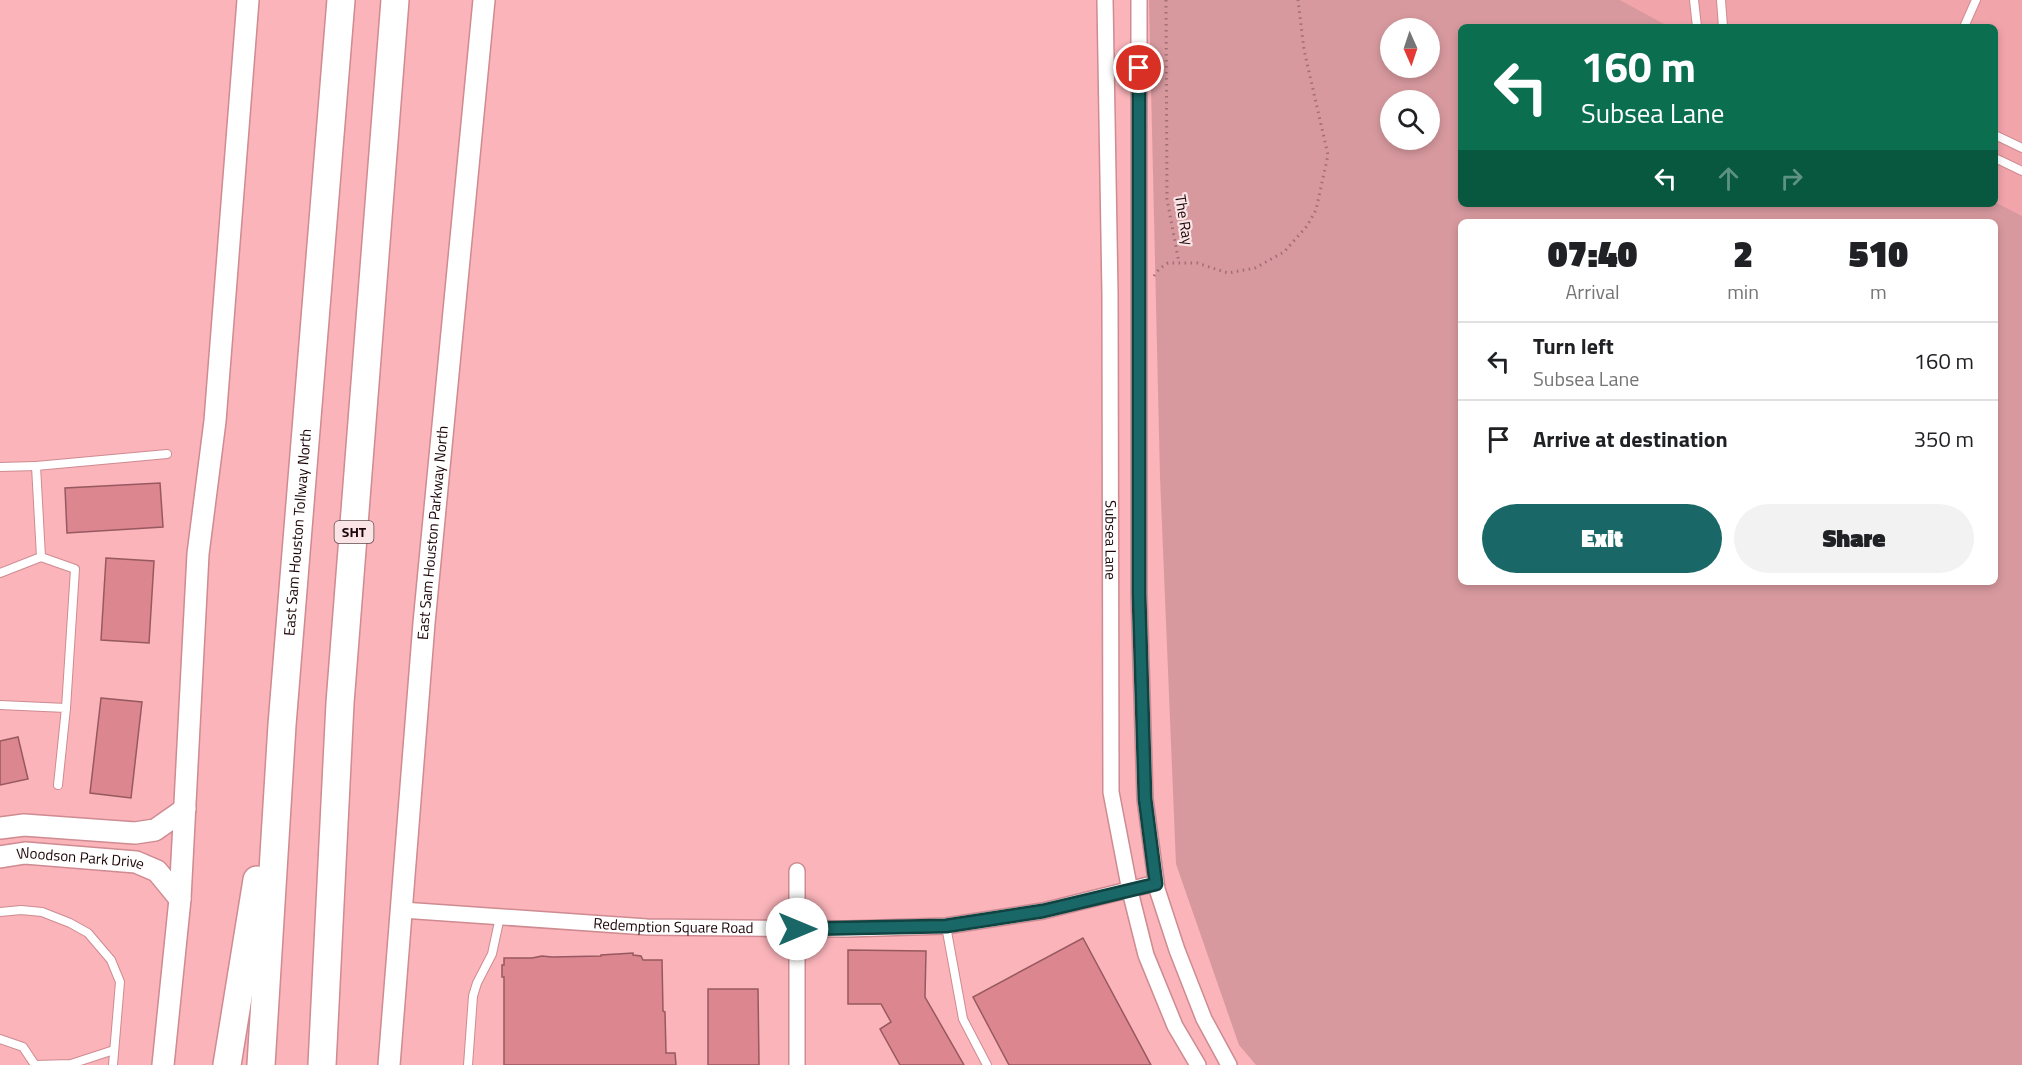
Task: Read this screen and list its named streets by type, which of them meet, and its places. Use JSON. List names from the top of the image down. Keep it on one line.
{"streets":{"highway":["East Sam Houston Tollway North","SHT"],"main road":["East Sam Houston Parkway North","Woodson Park Drive"],"street":["Subsea Lane","Redemption Square Road"],"path":["The Ray"]},"crossings":[["East Sam Houston Parkway North","Redemption Square Road"],["Subsea Lane","Redemption Square Road"]],"north":"bottom","page":{"turn":["160 m","Subsea Lane"],"eta":["07:40","Arrival","2","min","510","m"],"list":[{"name":"Turn left","note":"Subsea Lane","value":"160 m"},{"name":"Arrive at destination","value":"350 m"}],"buttons":["Exit","Share"]}}
